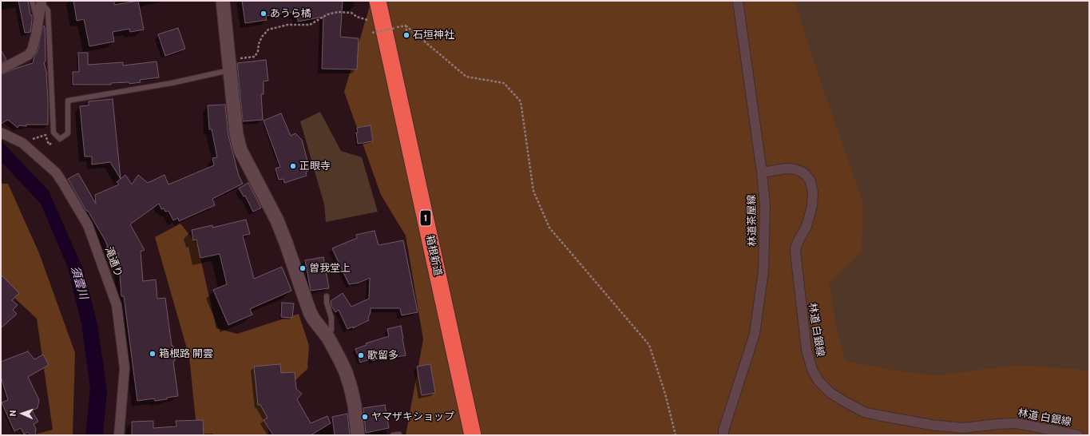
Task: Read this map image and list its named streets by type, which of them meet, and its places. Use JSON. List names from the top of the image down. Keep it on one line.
{"streets":{"highway":["1","箱根新道"],"street":["林道茶屋線","滝通り","林道 白銀線"]},"crossings":[["林道茶屋線","林道 白銀線"]],"water":["須雲川"],"places":["あうら橘","石垣神社","正眼寺","曽我堂上","箱根路 開雲","歌留多","ヤマザキショップ"],"north":"left"}
